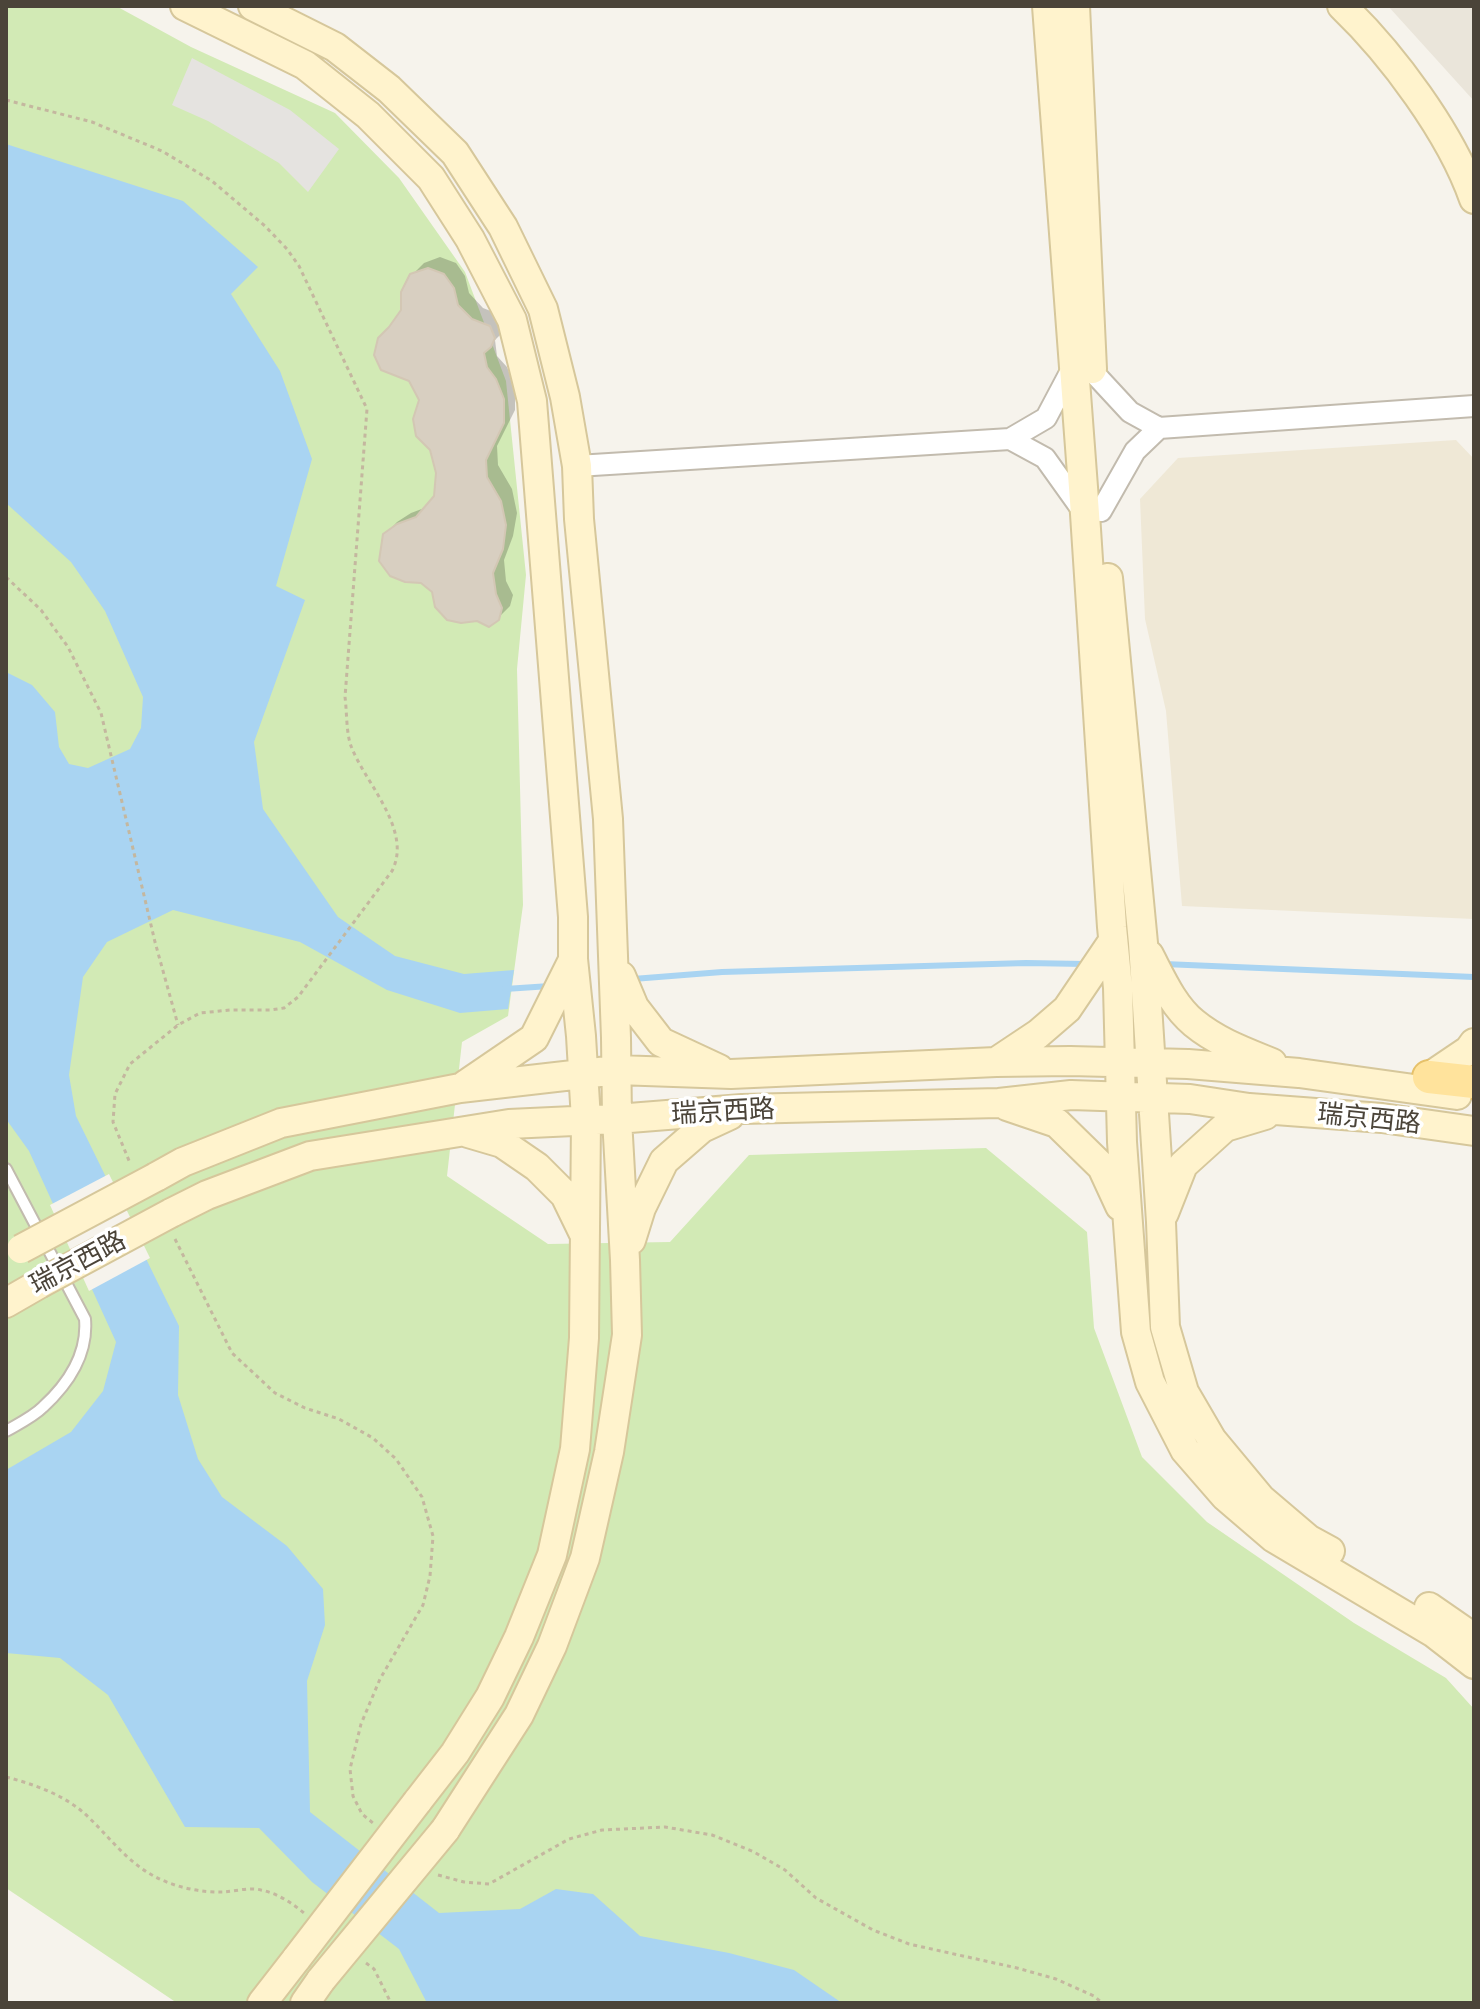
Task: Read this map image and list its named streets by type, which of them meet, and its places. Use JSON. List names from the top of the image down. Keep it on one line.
{"streets":{"street":["瑞京西路"]}}
